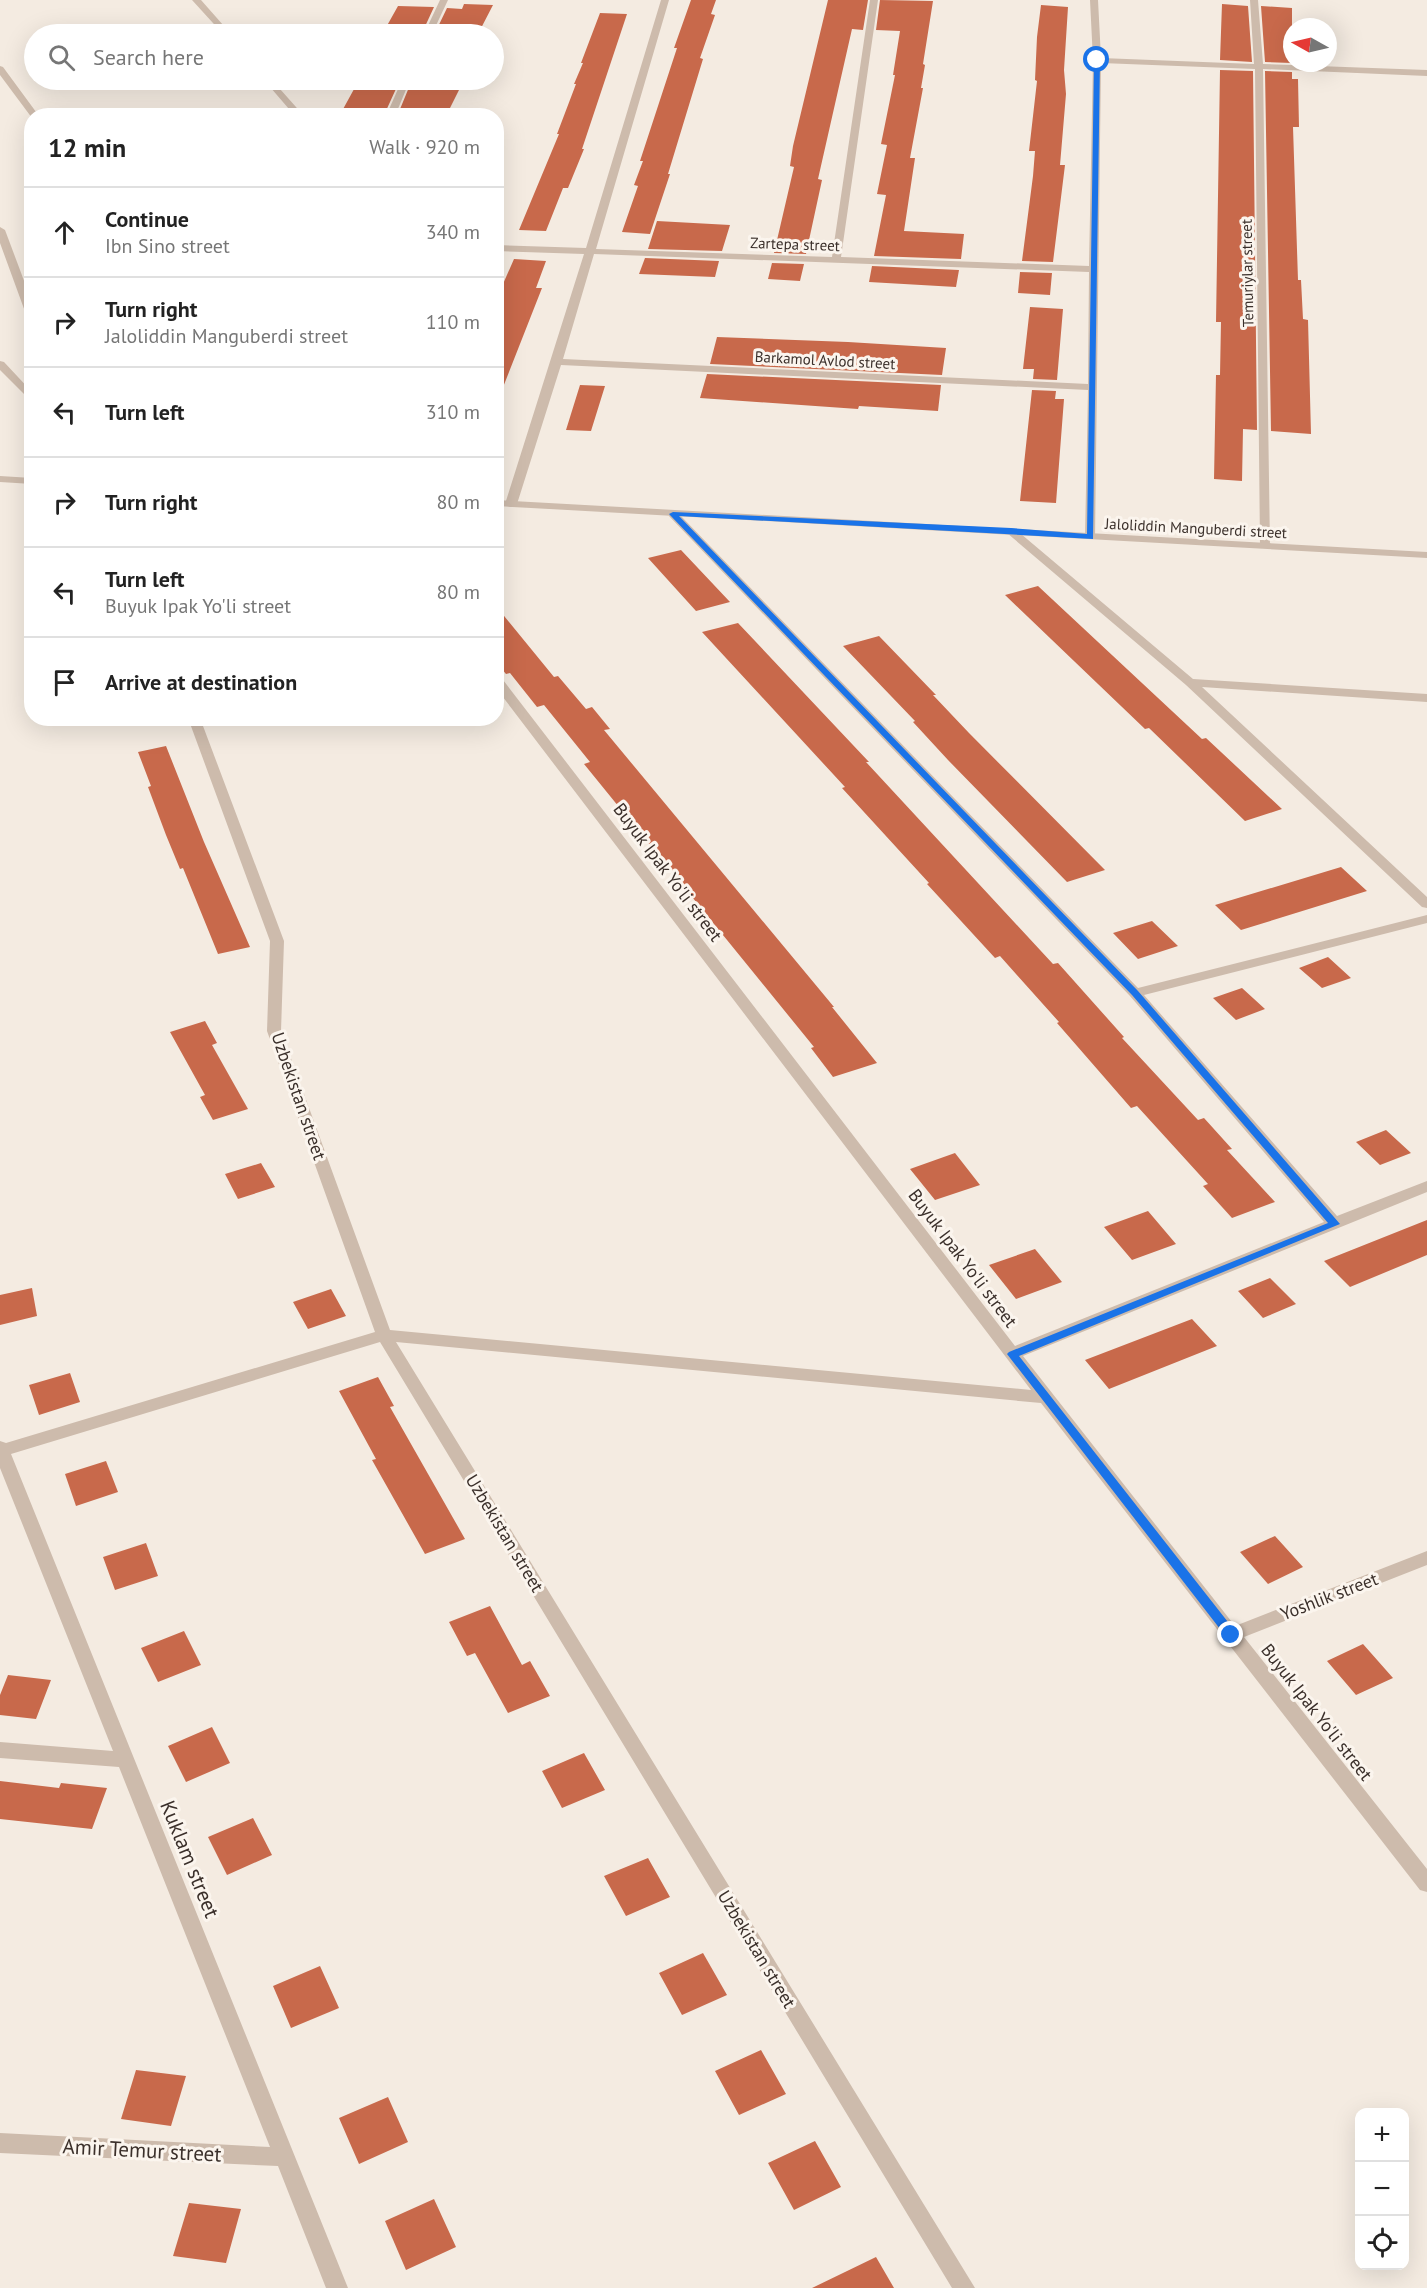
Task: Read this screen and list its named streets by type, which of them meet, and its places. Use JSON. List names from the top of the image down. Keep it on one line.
{"streets":{"street":["Zartepa street","Temuriylar street","Barkamol Avlod street","Jaloliddin Manguberdi street","Buyuk Ipak Yo'li street","Uzbekistan street","Yoshlik street","Kuklam street","Amir Temur street"]},"crossings":[["Temuriylar street","Jaloliddin Manguberdi street"],["Buyuk Ipak Yo'li street","Yoshlik street"],["Kuklam street","Amir Temur street"]],"north":"left","page":{"search":"Search here","heading":["12 min","Walk · 920 m"],"list":[["Continue","Ibn Sino street","340 m"],["Turn right","Jaloliddin Manguberdi street","110 m"],["Turn left","310 m"],["Turn right","80 m"],["Turn left","Buyuk Ipak Yo'li street","80 m"],"Arrive at destination"],"map_buttons":["+","−"]}}
